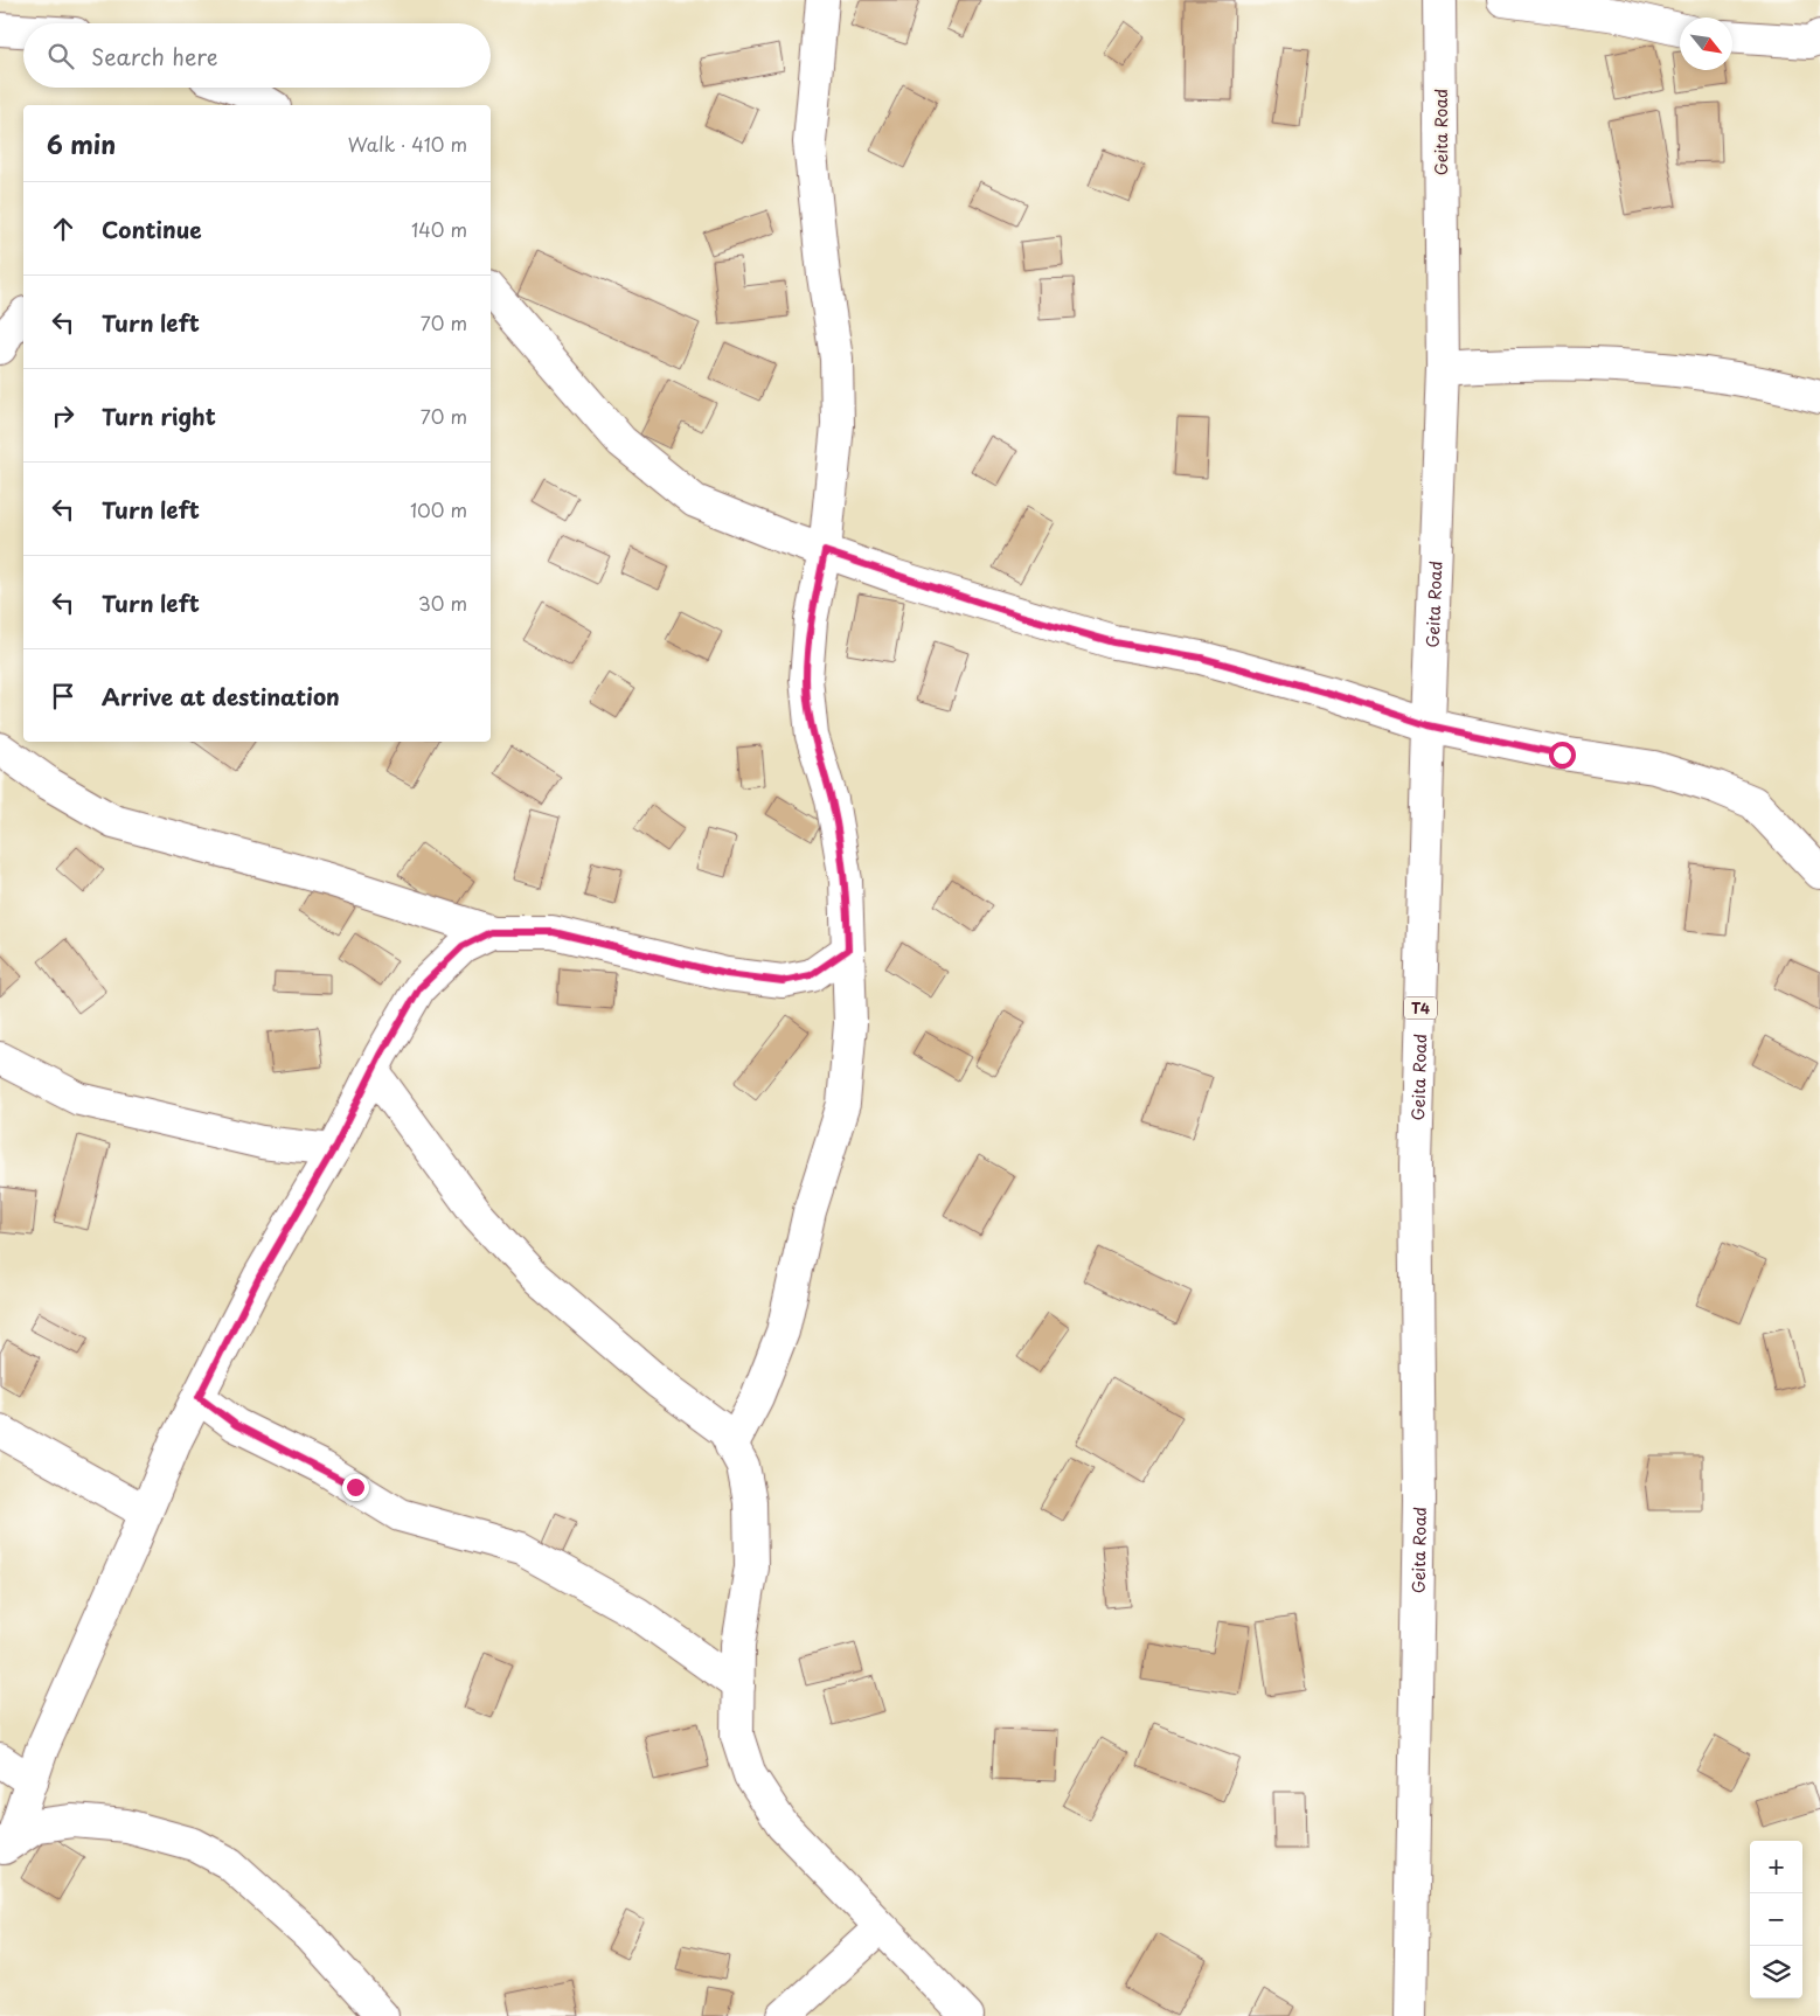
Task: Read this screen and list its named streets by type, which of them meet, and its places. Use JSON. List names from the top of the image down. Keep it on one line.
{"streets":{"main road":["Geita Road","T4"]},"north":"bottom right","page":{"search":"Search here","heading":["6 min","Walk · 410 m"],"list":[["Continue","140 m"],["Turn left","70 m"],["Turn right","70 m"],["Turn left","100 m"],["Turn left","30 m"],"Arrive at destination"],"map_buttons":["+","−"]}}
